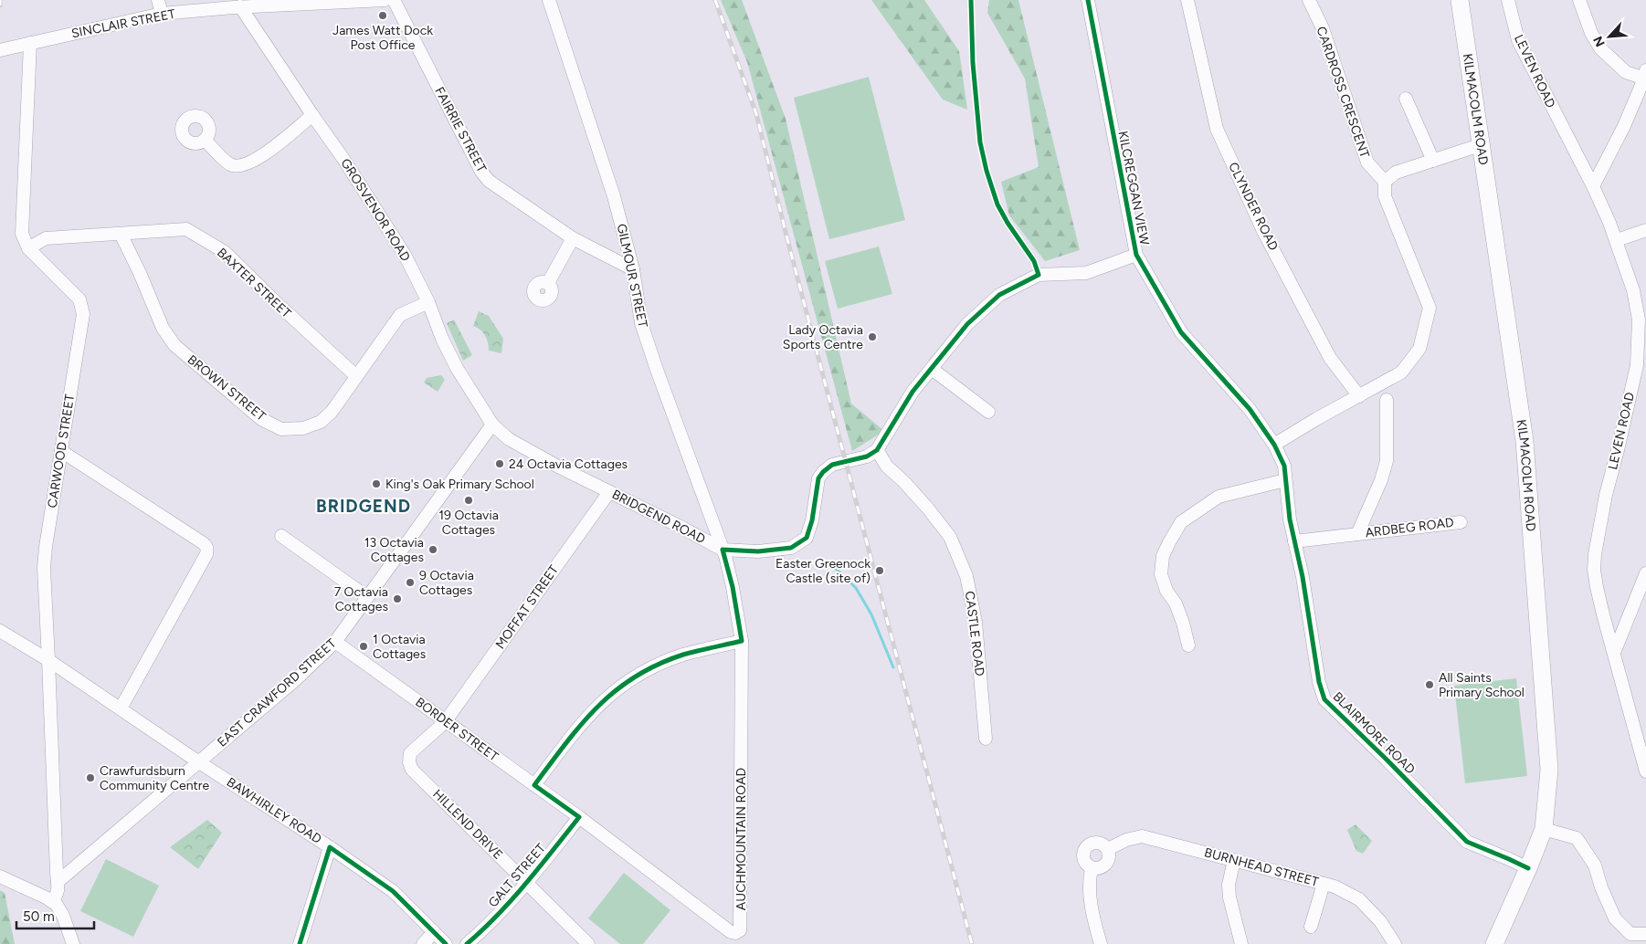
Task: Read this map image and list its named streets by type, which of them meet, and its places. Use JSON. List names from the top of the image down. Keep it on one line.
{"streets":{"main road":["KILMACOLM ROAD"],"street":["SINCLAIR STREET","LEVEN ROAD","CARDROSS CRESCENT","FAIRRIE STREET","KILCREGGAN VIEW","CLYNDER ROAD","GROSVENOR ROAD","GILMOUR STREET","BAXTER STREET","BROWN STREET","CARWOOD STREET","BRIDGEND ROAD","ARDBEG ROAD","MOFFAT STREET","CASTLE ROAD","EAST CRAWFORD STREET","BORDER STREET","BLAIRMORE ROAD","BAWHIRLEY ROAD","HILLEND DRIVE","AUCHMOUNTAIN ROAD","BURNHEAD STREET","GALT STREET"]},"crossings":[["SINCLAIR STREET","GROSVENOR ROAD"],["SINCLAIR STREET","CARWOOD STREET"],["KILMACOLM ROAD","BLAIRMORE ROAD"],["FAIRRIE STREET","GILMOUR STREET"],["KILCREGGAN VIEW","BLAIRMORE ROAD"],["GROSVENOR ROAD","BROWN STREET"],["GROSVENOR ROAD","BRIDGEND ROAD"],["GROSVENOR ROAD","EAST CRAWFORD STREET"],["GILMOUR STREET","BRIDGEND ROAD"],["GILMOUR STREET","AUCHMOUNTAIN ROAD"],["BAXTER STREET","BROWN STREET"],["BAXTER STREET","CARWOOD STREET"],["CARWOOD STREET","EAST CRAWFORD STREET"],["CARWOOD STREET","BAWHIRLEY ROAD"],["BRIDGEND ROAD","MOFFAT STREET"],["BRIDGEND ROAD","CASTLE ROAD"],["BRIDGEND ROAD","EAST CRAWFORD STREET"],["BRIDGEND ROAD","AUCHMOUNTAIN ROAD"],["ARDBEG ROAD","BLAIRMORE ROAD"],["MOFFAT STREET","BORDER STREET"],["MOFFAT STREET","HILLEND DRIVE"],["EAST CRAWFORD STREET","BORDER STREET"],["EAST CRAWFORD STREET","BAWHIRLEY ROAD"],["BORDER STREET","HILLEND DRIVE"],["BORDER STREET","AUCHMOUNTAIN ROAD"],["BORDER STREET","GALT STREET"],["HILLEND DRIVE","GALT STREET"],["AUCHMOUNTAIN ROAD","GALT STREET"]],"districts":["BRIDGEND"],"places":["James Watt Dock Post Office","Lady Octavia Sports Centre","24 Octavia Cottages","King's Oak Primary School","19 Octavia Cottages","13 Octavia Cottages","Easter Greenock Castle (site of)","9 Octavia Cottages","7 Octavia Cottages","1 Octavia Cottages","All Saints Primary School","Crawfurdsburn Community Centre"],"scale_bar":"50 m","north":"bottom left"}
